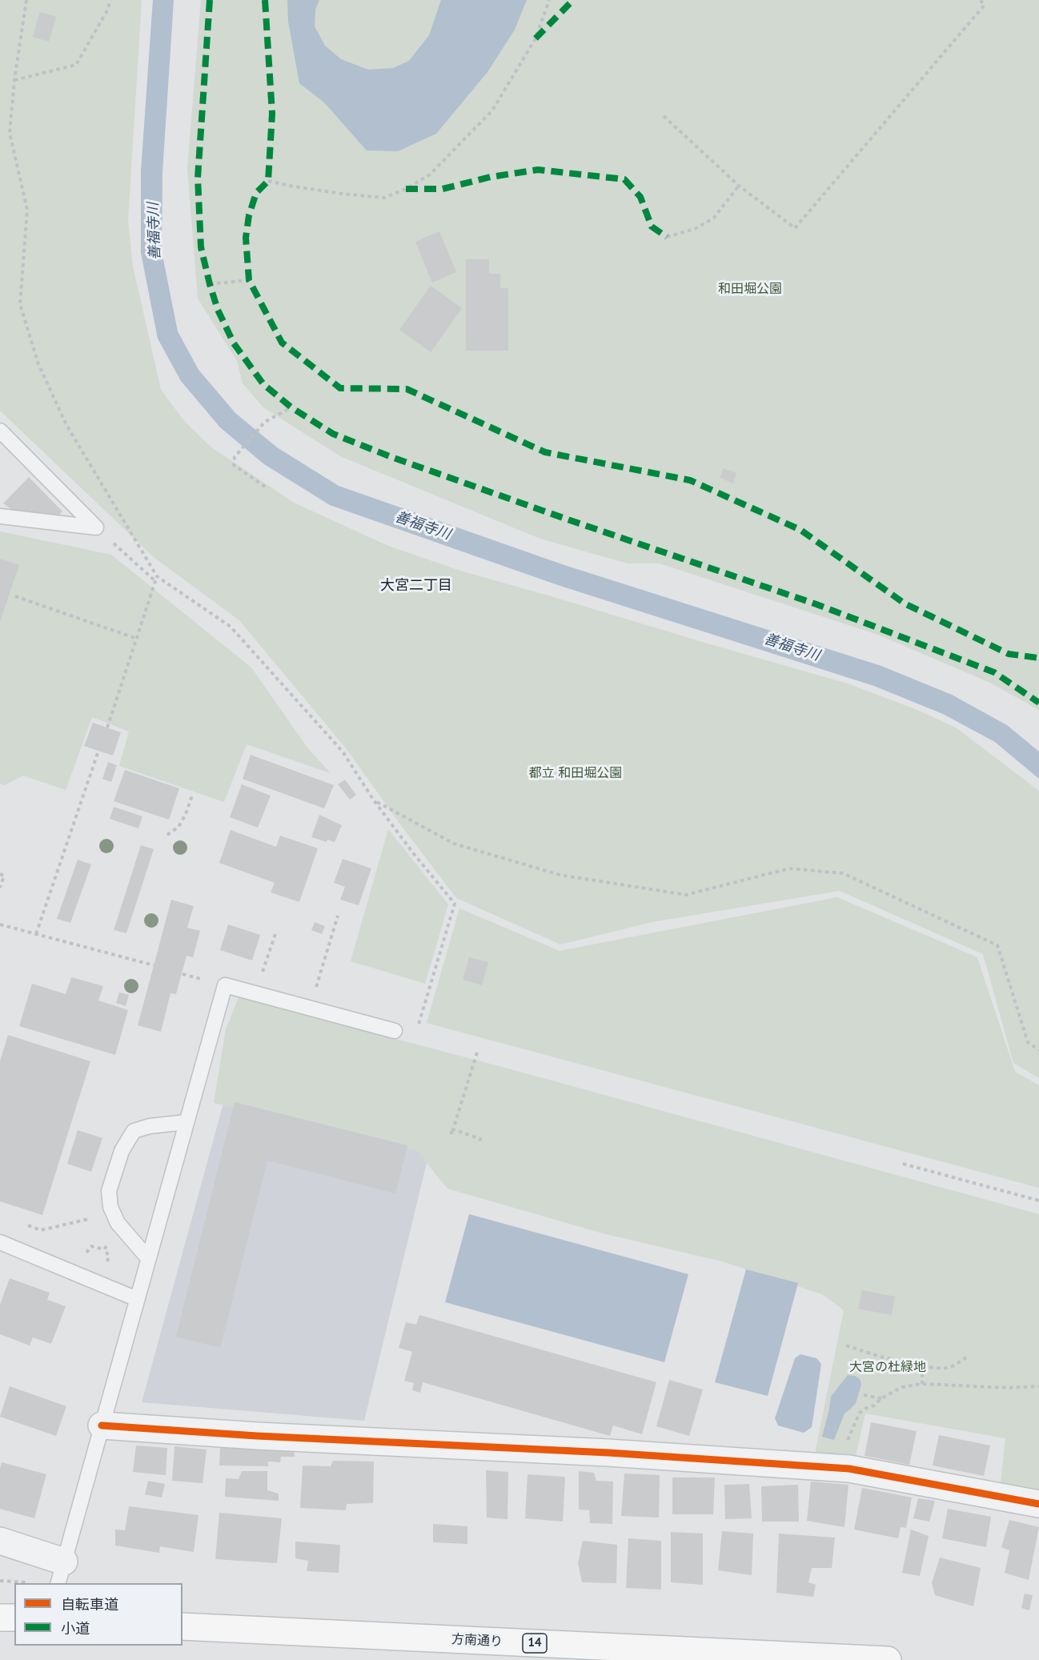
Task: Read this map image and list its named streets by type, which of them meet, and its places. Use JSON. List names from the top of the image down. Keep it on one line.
{"streets":{"main road":["方南通り","14"]},"districts":["大宮二丁目"],"water":["善福寺川"],"parks":["和田堀公園","都立 和田堀公園","大宮の杜緑地"],"legend":["自転車道","小道"]}
